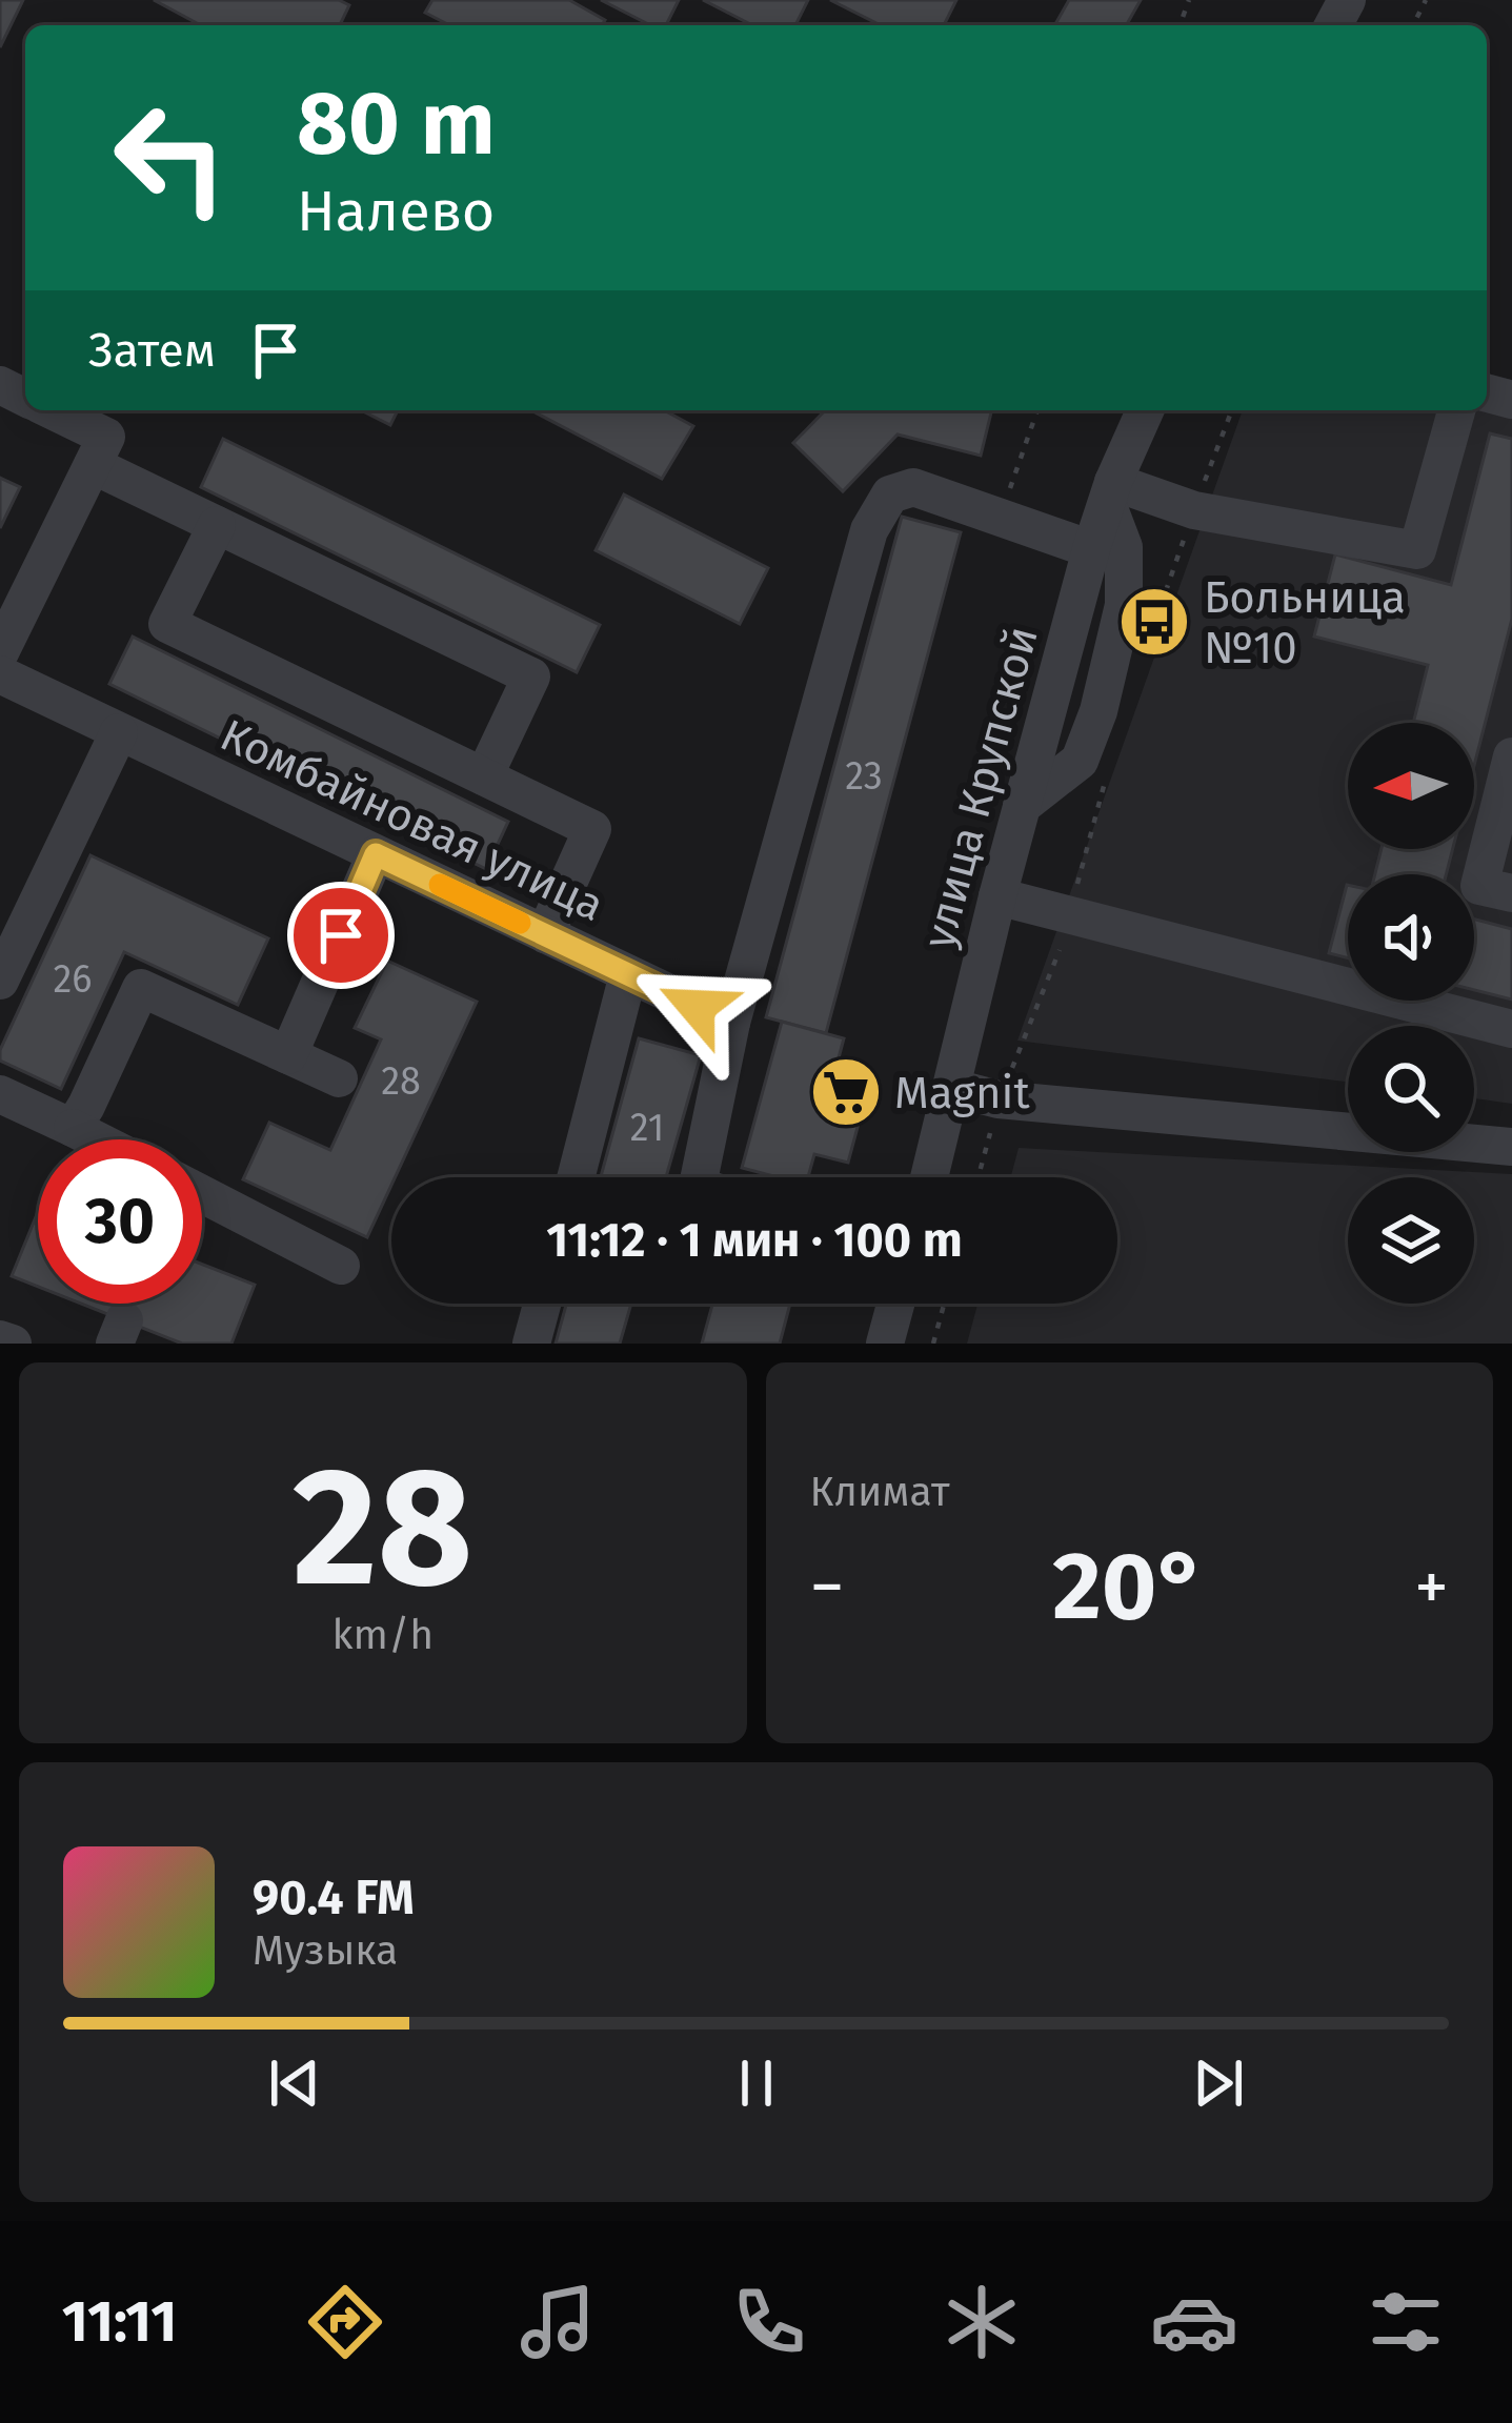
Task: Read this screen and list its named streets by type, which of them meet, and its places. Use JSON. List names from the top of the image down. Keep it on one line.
{"streets":{"street":["улица Крупской","Комбайновая улица"]},"places":{"bus stop":["Больница №10"],"supermarket":["Magnit"]},"house_numbers":["23","26","28","21"],"north":"left","page":{"turn":["80 m","Налево"],"then":"Затем","limit":"30","trip":"11:12 · 1 мин · 100 m","tile":[["28","km/h"],"Климат"],"heat":["−","20°","+"],"song":["90.4 FM","Музыка"],"tabs":"11:11"}}
